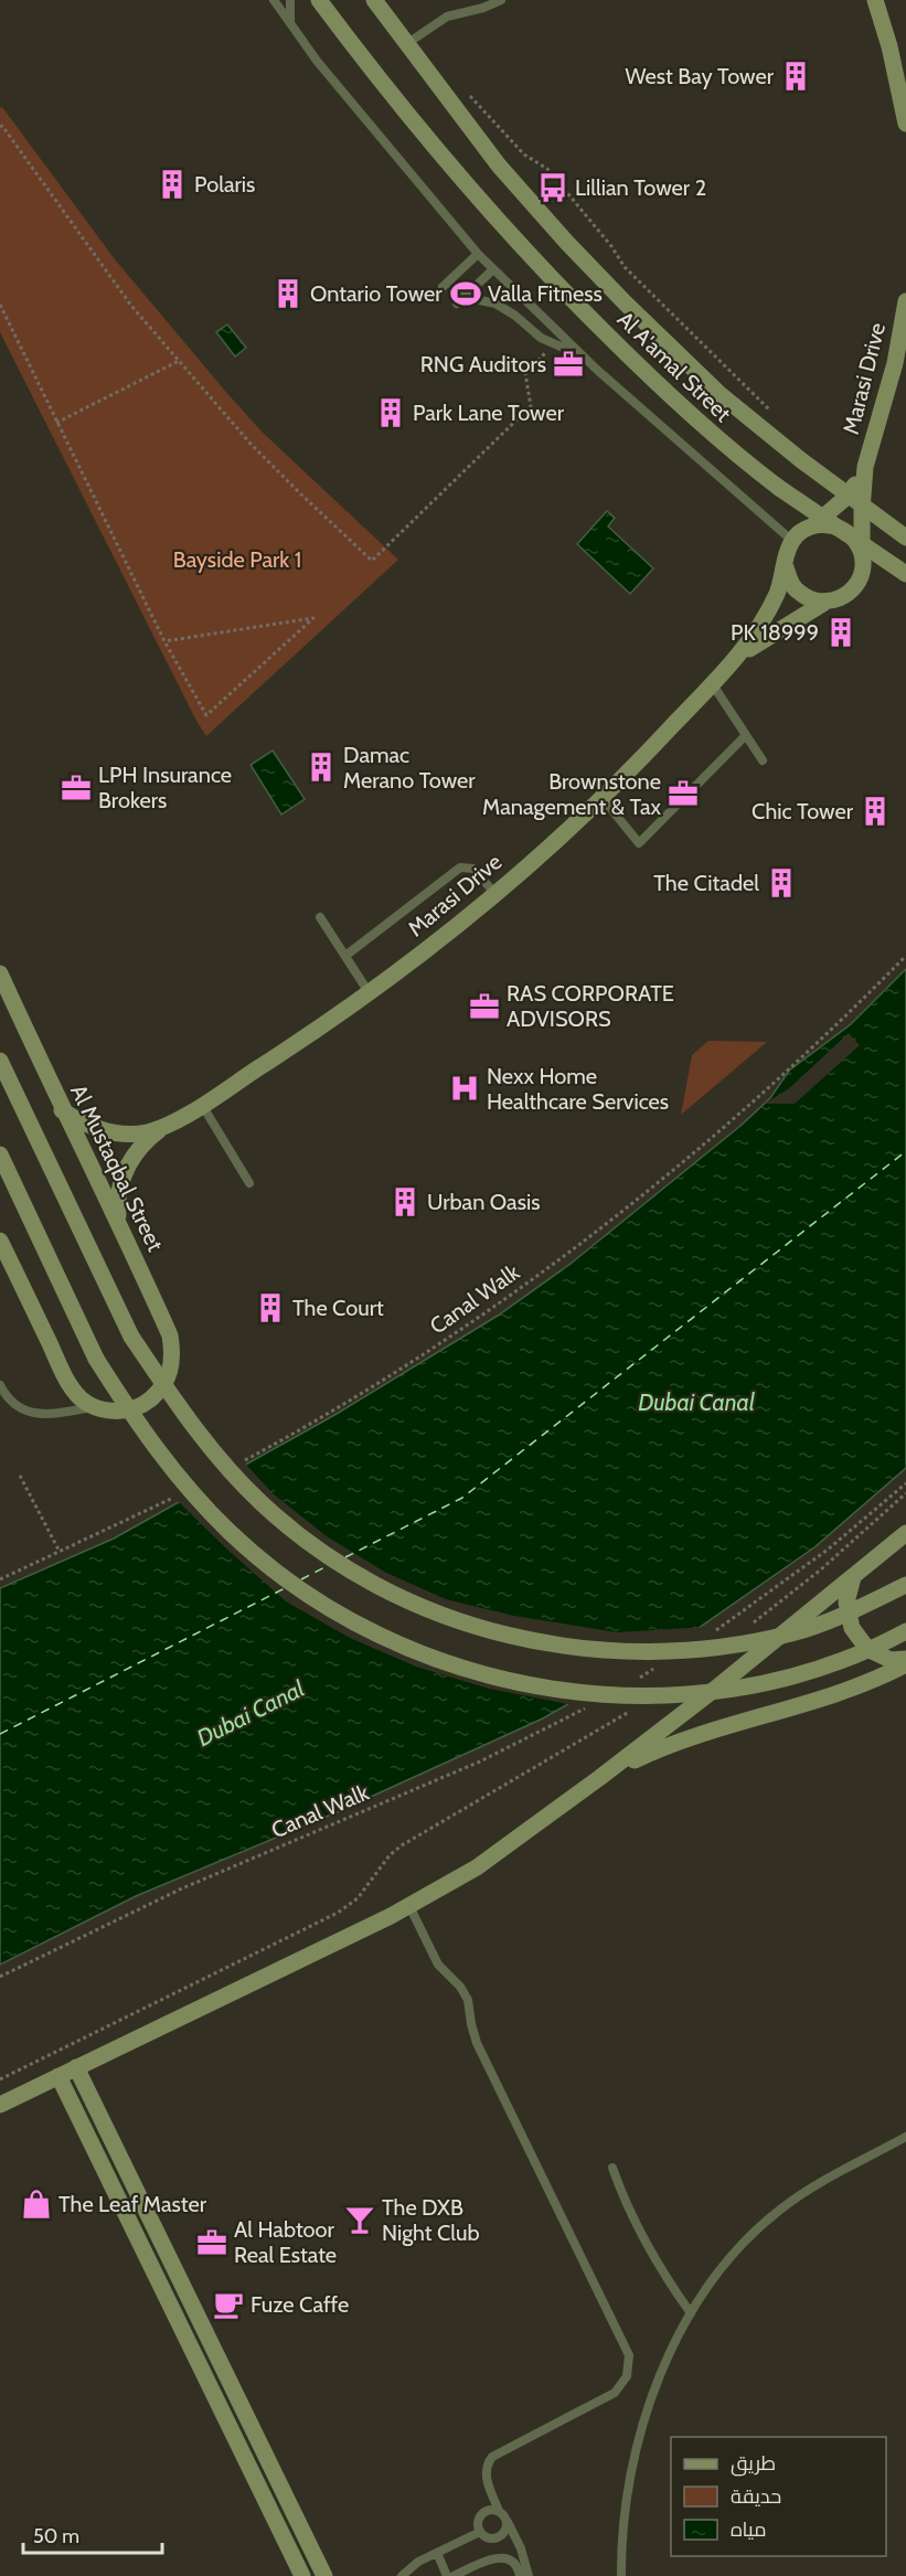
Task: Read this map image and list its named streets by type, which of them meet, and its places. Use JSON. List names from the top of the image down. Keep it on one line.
{"streets":{"street":["Al A'amal Street","Marasi Drive","Al Mustaqbal Street"],"path":["Canal Walk"]},"crossings":[["Marasi Drive","Al Mustaqbal Street"]],"water":["Dubai Canal"],"parks":["Bayside Park 1"],"places":{"building":["West Bay Tower","Polaris","Ontario Tower","Park Lane Tower","PK 18999","Damac Merano Tower","Chic Tower","The Citadel","Urban Oasis","The Court"],"bus stop":["Lillian Tower 2"],"sports":["Valla Fitness"],"office":["RNG Auditors","LPH Insurance Brokers","Brownstone Management & Tax","RAS CORPORATE ADVISORS","Al Habtoor Real Estate"],"hospital":["Nexx Home Healthcare Services"],"shop":["The Leaf Master"],"bar":["The DXB Night Club"],"cafe":["Fuze Caffe"]},"legend":["طريق","حديقة","مياه"],"scale_bar":"50 m"}
